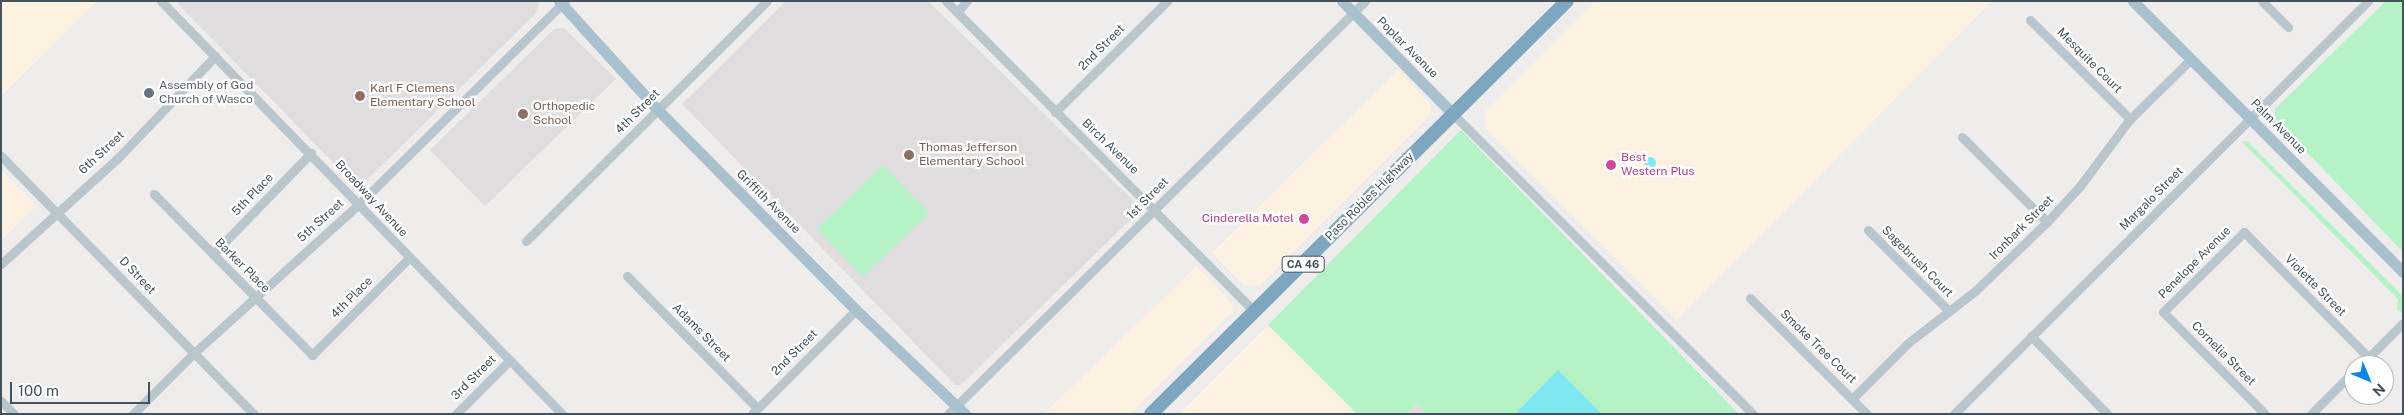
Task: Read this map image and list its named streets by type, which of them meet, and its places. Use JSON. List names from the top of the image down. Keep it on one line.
{"streets":{"highway":["Paso Robles Highway","CA 46"],"main road":["Poplar Avenue","Palm Avenue","Griffith Avenue"],"street":["2nd Street","Mesquite Court","4th Street","Birch Avenue","6th Street","5th Place","Broadway Avenue","1st Street","Margalo Street","5th Street","Ironbark Street","Sagebrush Court","Penelope Avenue","Barker Place","D Street","Violette Street","4th Place","Adams Street","Smoke Tree Court","Cornelia Street","3rd Street"]},"crossings":[["2nd Street","Birch Avenue"],["2nd Street","Griffith Avenue"],["2nd Street","Adams Street"],["Poplar Avenue","Paso Robles Highway"],["Poplar Avenue","1st Street"],["Mesquite Court","Ironbark Street"],["4th Street","Griffith Avenue"],["Palm Avenue","Margalo Street"],["Palm Avenue","Ironbark Street"],["Birch Avenue","Paso Robles Highway"],["Birch Avenue","1st Street"],["6th Street","Broadway Avenue"],["6th Street","D Street"],["5th Place","Broadway Avenue"],["5th Place","Barker Place"],["Broadway Avenue","5th Street"],["Broadway Avenue","4th Place"],["Broadway Avenue","3rd Street"],["1st Street","Griffith Avenue"],["Griffith Avenue","5th Street"],["5th Street","Barker Place"],["5th Street","D Street"],["Ironbark Street","Sagebrush Court"],["Ironbark Street","Smoke Tree Court"],["Penelope Avenue","Violette Street"],["Penelope Avenue","Cornelia Street"],["Barker Place","4th Place"]],"places":["Assembly of God Church of Wasco","Karl F Clemens Elementary School","Orthopedic School","Thomas Jefferson Elementary School","Best Western Plus","Cinderella Motel"],"scale_bar":"100 m","north":"bottom right"}
